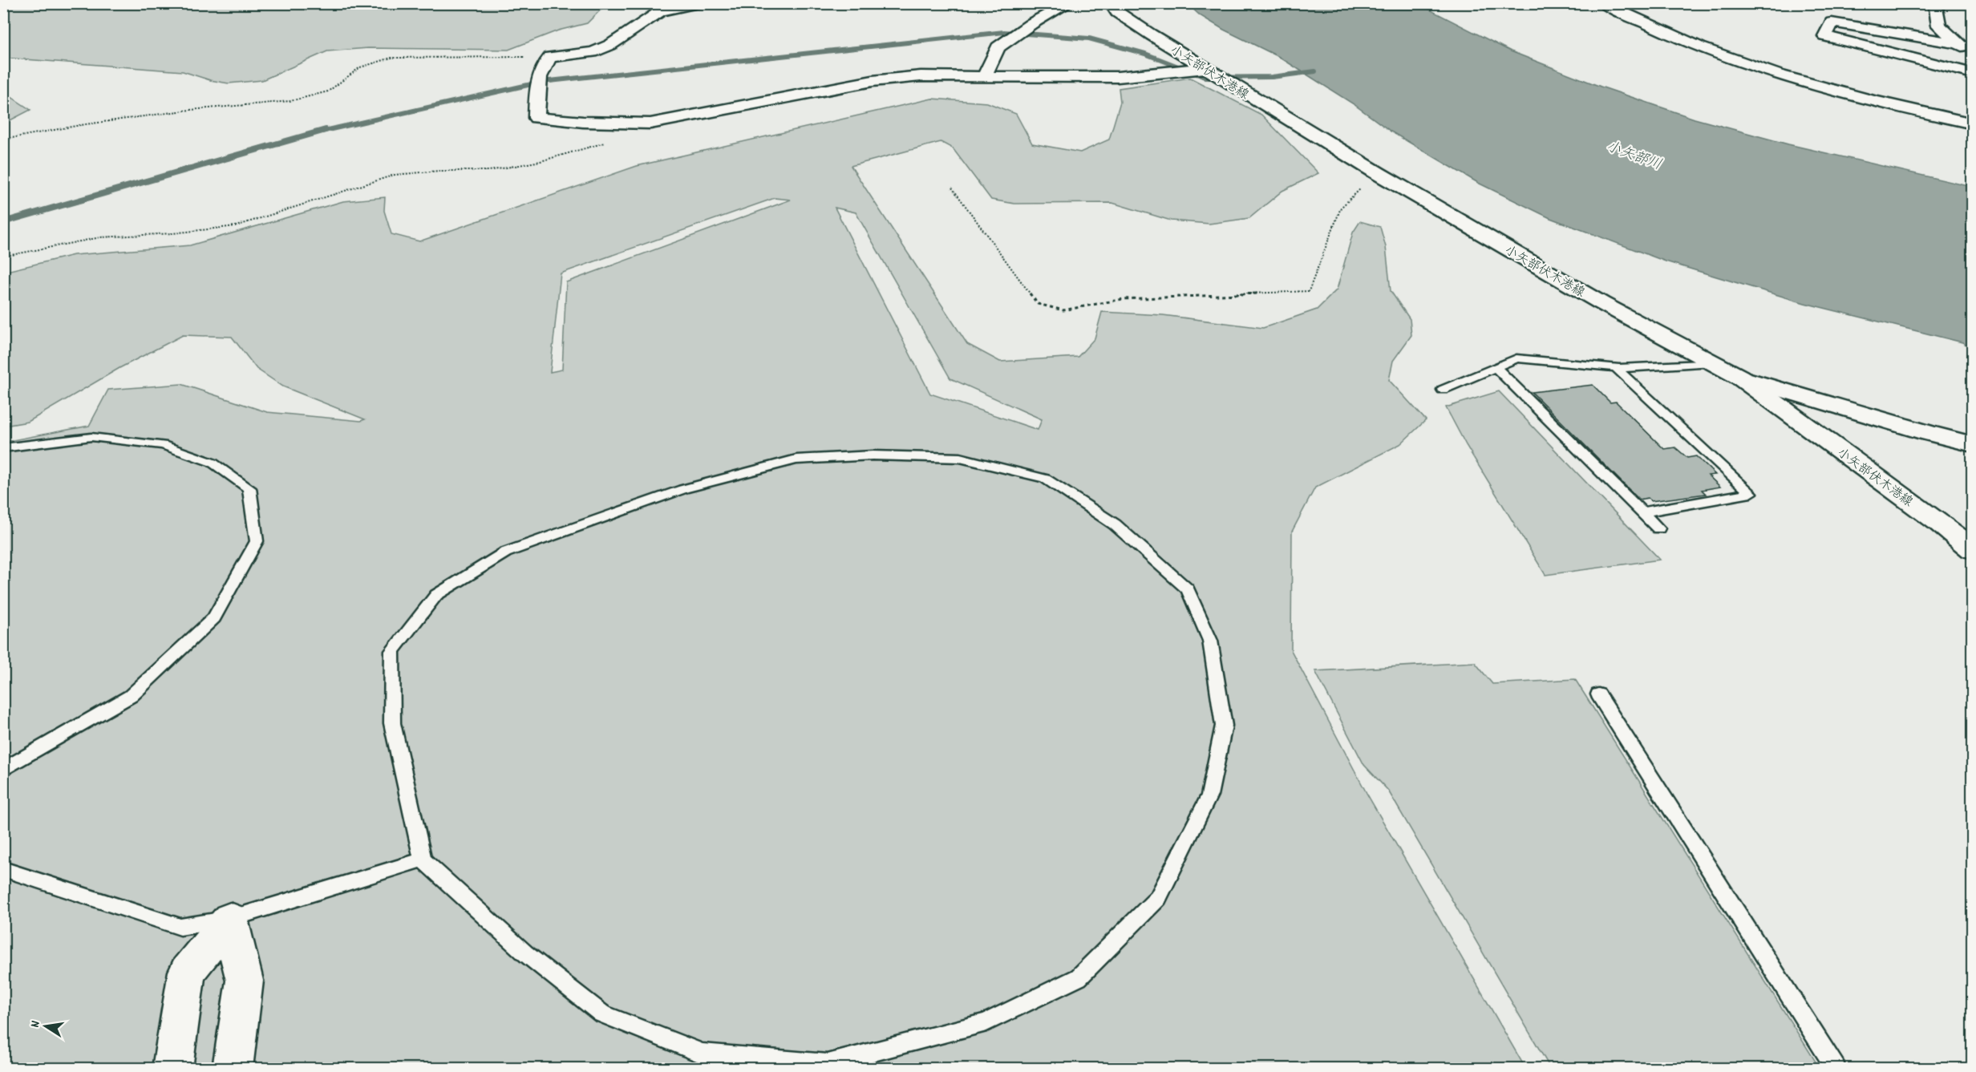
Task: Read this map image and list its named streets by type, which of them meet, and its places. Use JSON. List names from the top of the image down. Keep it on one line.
{"streets":{"street":["小矢部伏木港線"]},"water":["小矢部川"],"north":"left"}
